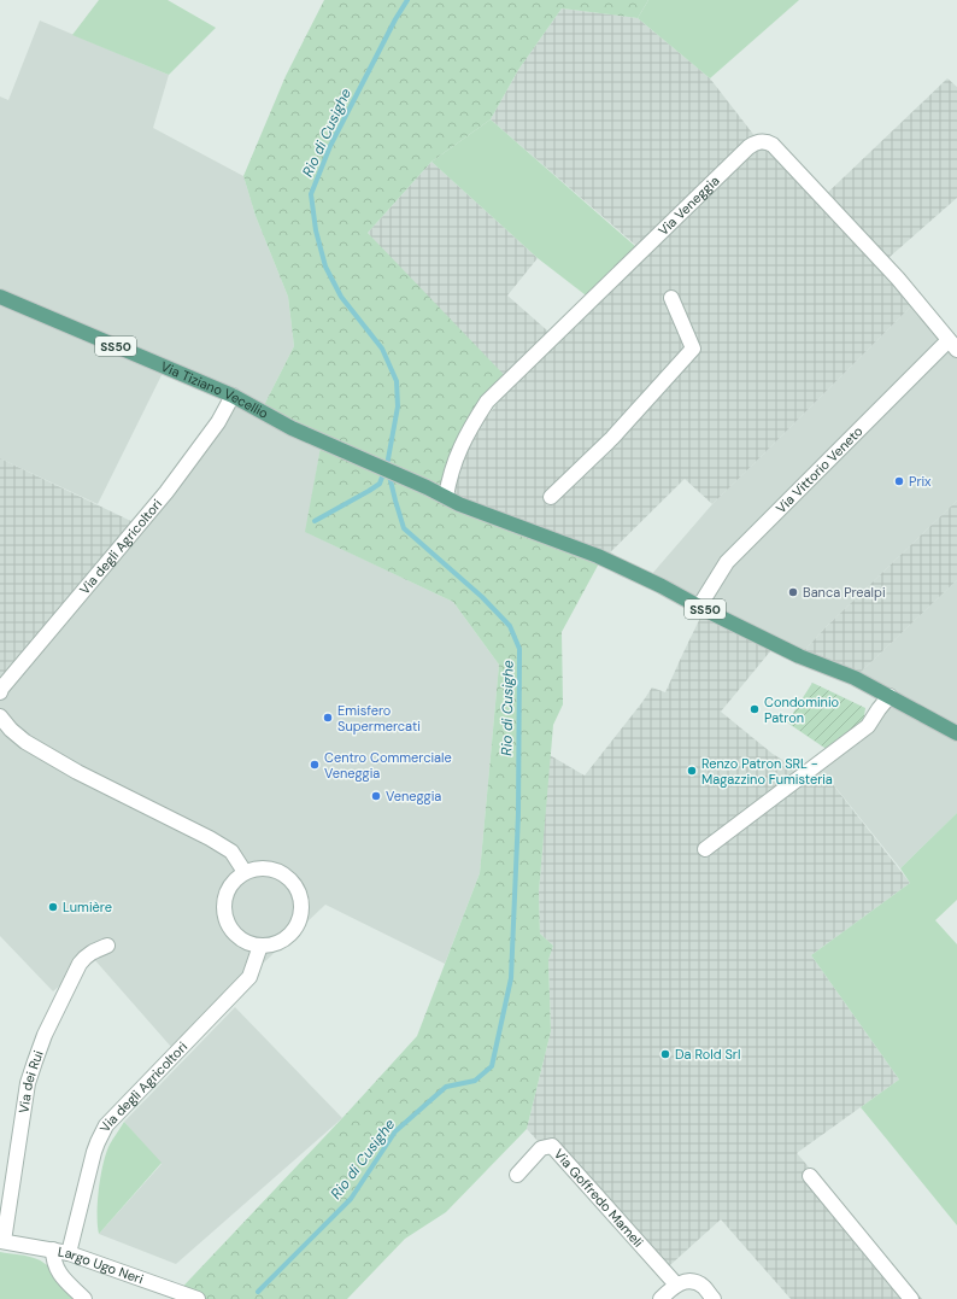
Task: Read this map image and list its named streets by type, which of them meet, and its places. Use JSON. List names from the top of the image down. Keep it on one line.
{"streets":{"main road":["SS50","Via Tiziano Vecellio"],"street":["Via Veneggia","Via Vittorio Veneto","Via degli Agricoltori","Via dei Rui","Via Goffredo Mameli","Largo Ugo Neri"]},"crossings":[["Via Veneggia","SS50"],["Via Veneggia","Via Tiziano Vecellio"],["Via Veneggia","Via Vittorio Veneto"],["SS50","Via Tiziano Vecellio"],["SS50","Via Vittorio Veneto"],["Via Tiziano Vecellio","Via degli Agricoltori"],["Via degli Agricoltori","Largo Ugo Neri"],["Via dei Rui","Largo Ugo Neri"]],"water":["Rio di Cusighe"],"places":["Prix","Banca Prealpi","Condominio Patron","Emisfero Supermercati","Centro Commerciale Veneggia","Renzo Patron SRL - Magazzino Fumisteria","Veneggia","Lumière","Da Rold Srl"]}
